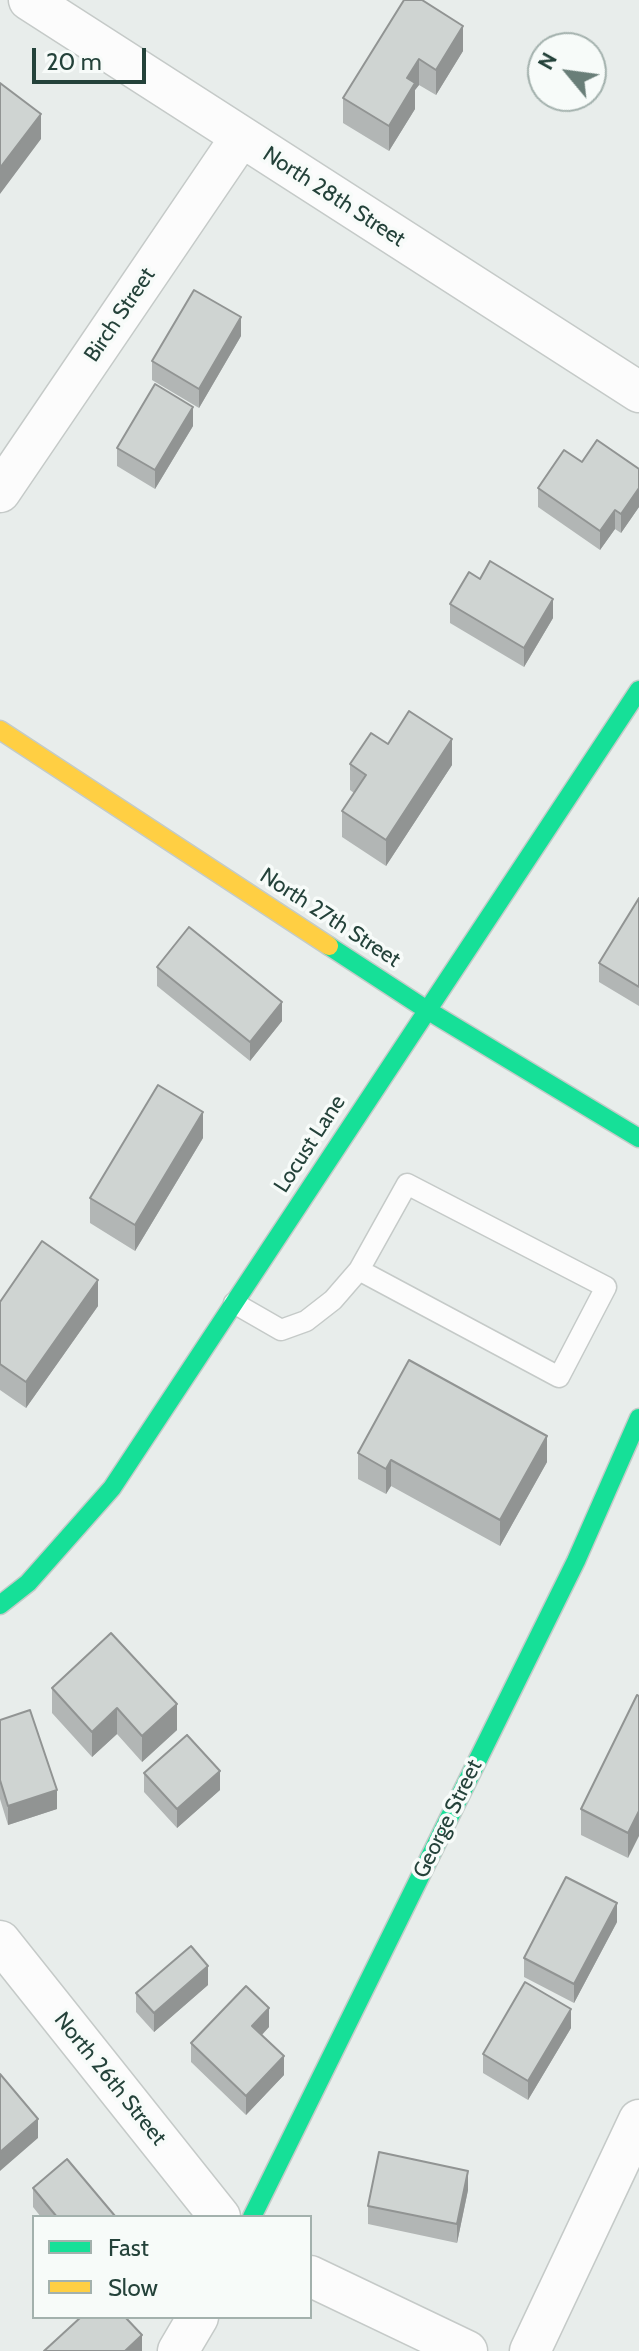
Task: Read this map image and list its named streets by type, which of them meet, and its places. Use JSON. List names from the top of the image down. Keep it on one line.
{"streets":{"street":["North 28th Street","Birch Street","North 27th Street","Locust Lane","George Street","North 26th Street"]},"crossings":[["North 28th Street","Birch Street"],["North 27th Street","Locust Lane"]],"legend":["Fast","Slow"],"scale_bar":"20 m","north":"top left"}
